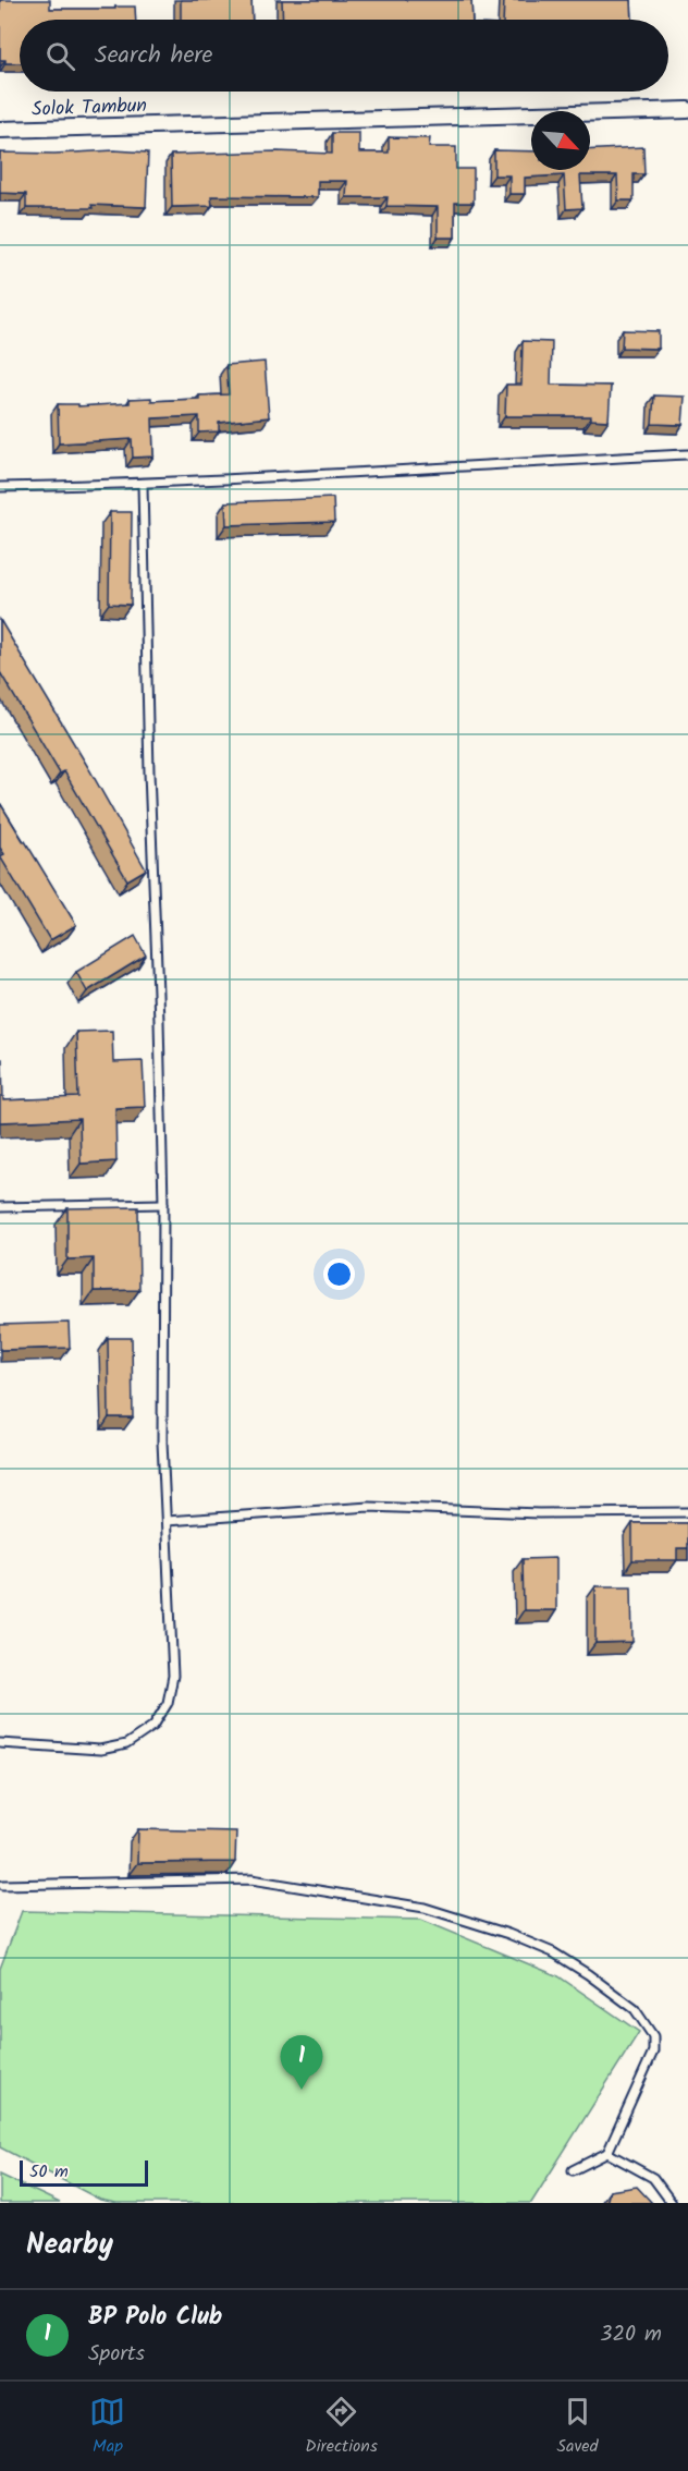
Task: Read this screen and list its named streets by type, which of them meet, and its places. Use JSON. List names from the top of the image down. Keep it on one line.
{"streets":{"street":["Solok Tambun"]},"scale_bar":"50 m","north":"bottom right","page":{"search":"Search here","pins":"1","scale":"50 m","heading":"Nearby","list":[{"mark":"1","name":"BP Polo Club","note":"Sports","value":"320 m"}],"nav":["Map","Directions","Saved"]}}
